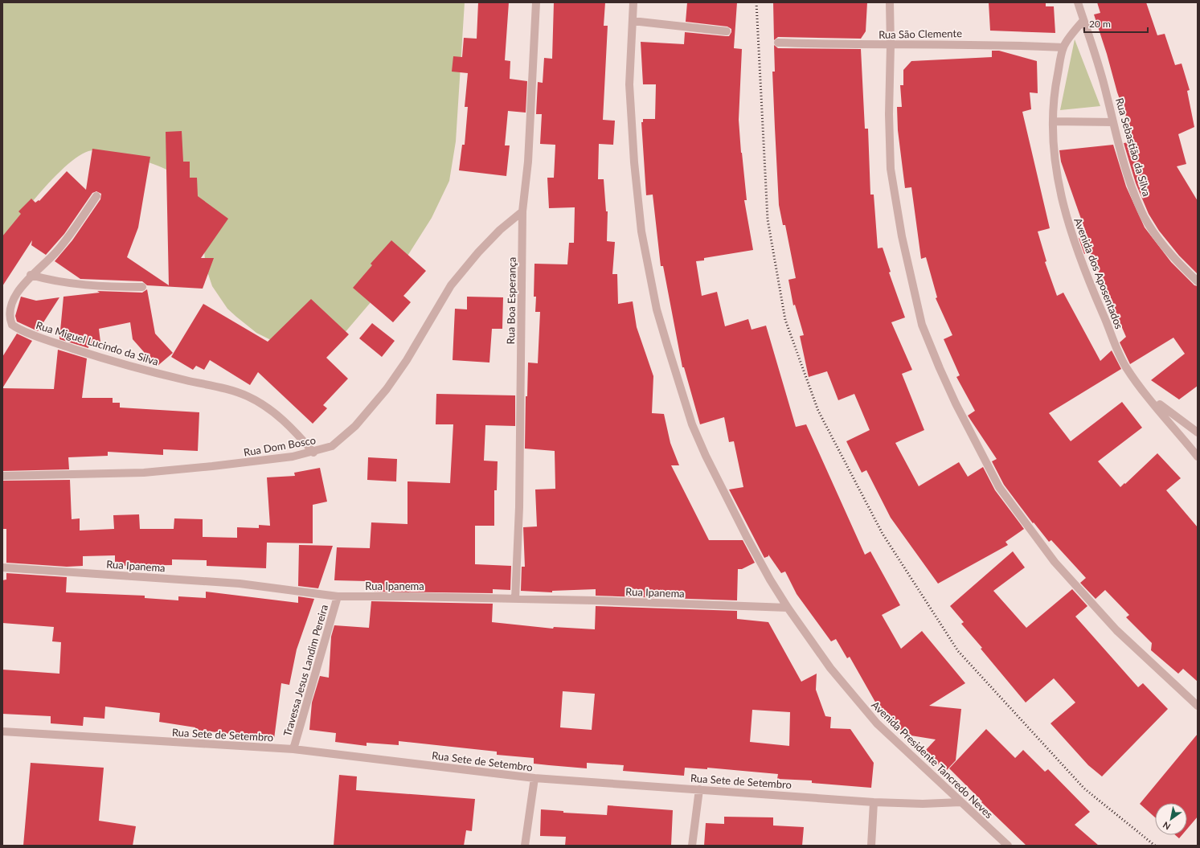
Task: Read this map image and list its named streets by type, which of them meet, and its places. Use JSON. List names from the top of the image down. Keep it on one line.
{"streets":{"street":["Rua São Clemente","Rua Sebastião da Silva","Avenida dos Aposentados","Rua Boa Esperança","Rua Miguel Lucindo da Silva","Rua Dom Bosco","Rua Ipanema","Travessa Jesus Landim Pereira","Rua Sete de Setembro","Avenida Presidente Tancredo Neves"]},"crossings":[["Rua São Clemente","Avenida dos Aposentados"],["Rua Sebastião da Silva","Avenida dos Aposentados"],["Rua Boa Esperança","Rua Dom Bosco"],["Rua Boa Esperança","Rua Ipanema"],["Rua Miguel Lucindo da Silva","Rua Dom Bosco"],["Rua Ipanema","Travessa Jesus Landim Pereira"],["Rua Ipanema","Avenida Presidente Tancredo Neves"],["Travessa Jesus Landim Pereira","Rua Sete de Setembro"],["Rua Sete de Setembro","Avenida Presidente Tancredo Neves"]],"scale_bar":"20 m","north":"bottom left"}
